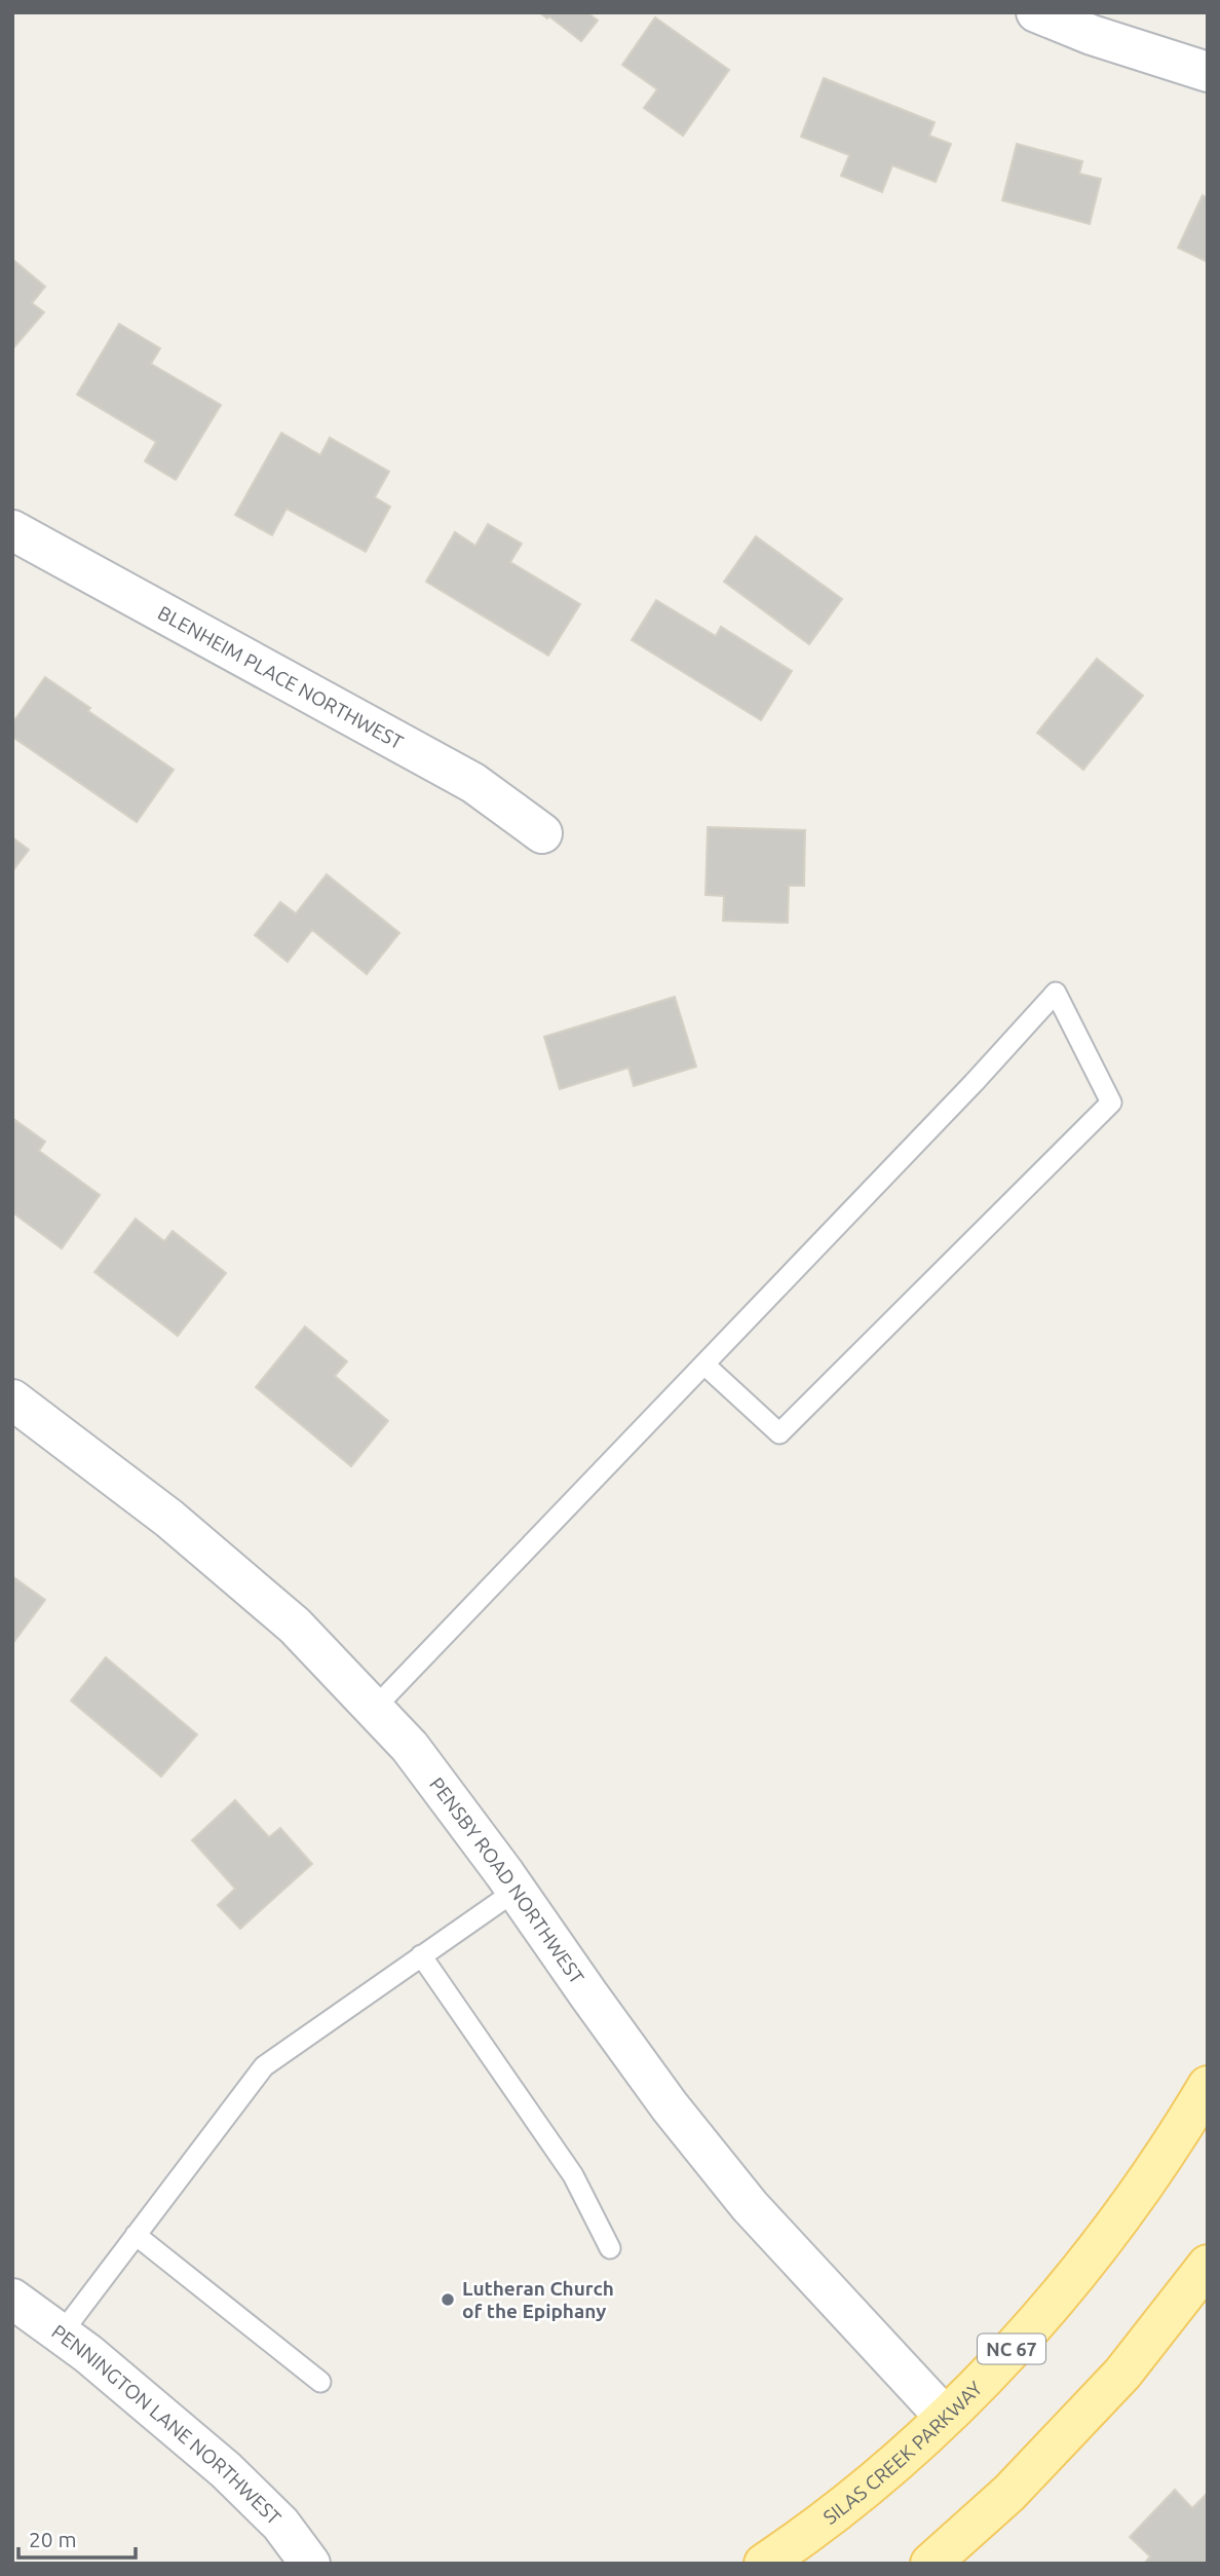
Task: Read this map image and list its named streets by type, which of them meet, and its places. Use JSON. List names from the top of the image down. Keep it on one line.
{"streets":{"main road":["NC 67","SILAS CREEK PARKWAY"],"street":["BLENHEIM PLACE NORTHWEST","PENSBY ROAD NORTHWEST","PENNINGTON LANE NORTHWEST"]},"crossings":[["PENSBY ROAD NORTHWEST","SILAS CREEK PARKWAY"]],"places":["Lutheran Church of the Epiphany"],"scale_bar":"20 m"}
